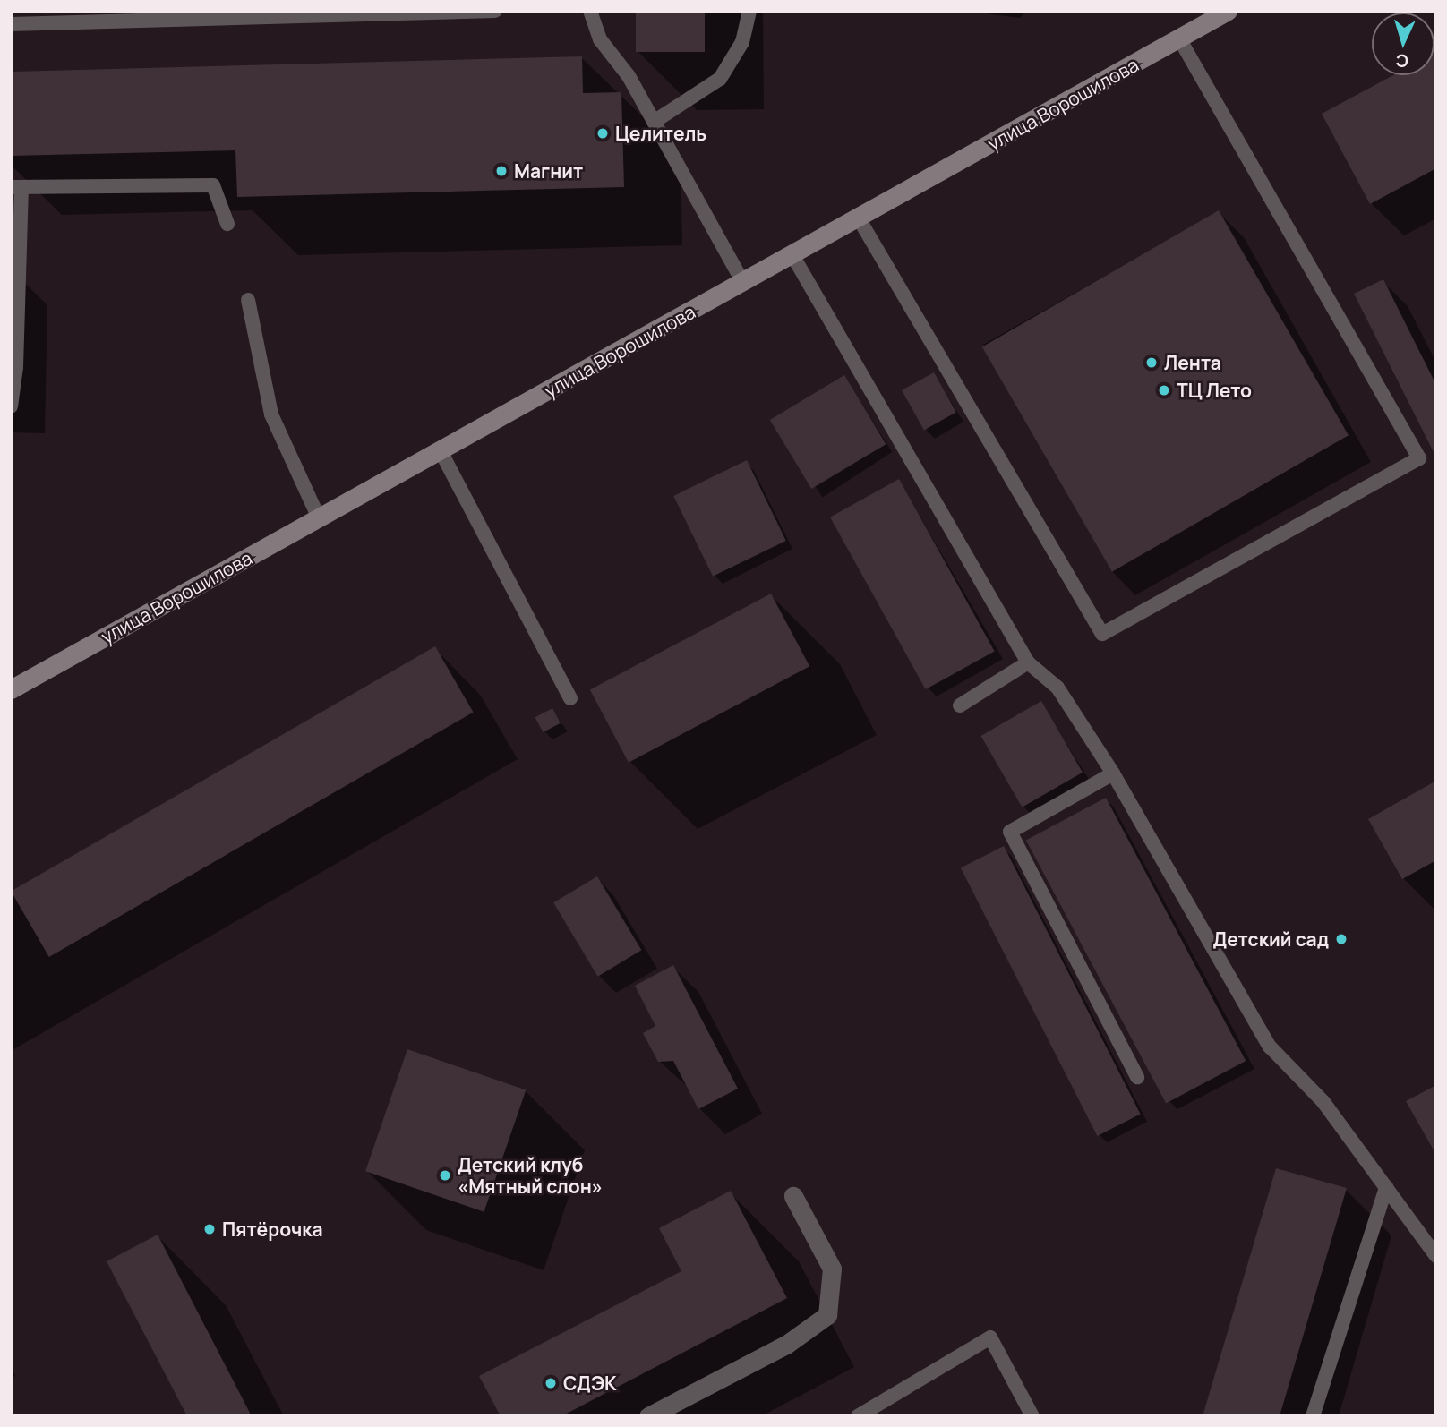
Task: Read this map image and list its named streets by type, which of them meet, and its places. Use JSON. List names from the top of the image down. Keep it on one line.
{"streets":{"main road":["улица Ворошилова"]},"places":["Целитель","Магнит","Лента","ТЦ Лето","Детский сад","Детский клуб «Мятный слон»","Пятёрочка","СДЭК"],"north":"bottom"}
